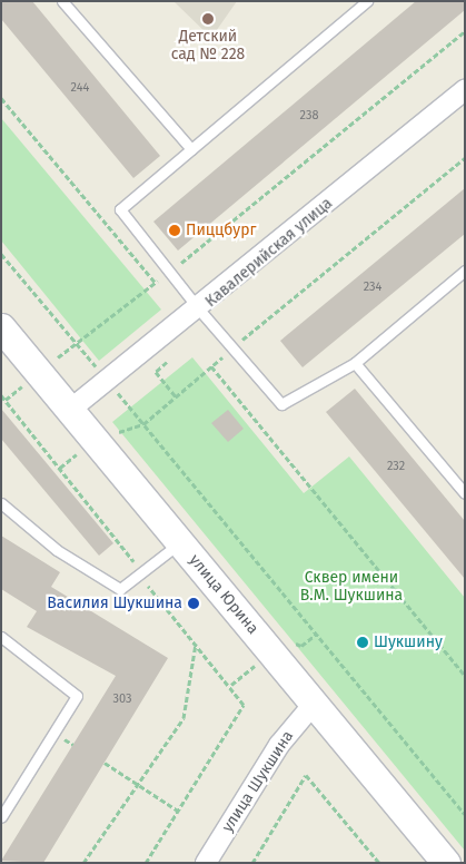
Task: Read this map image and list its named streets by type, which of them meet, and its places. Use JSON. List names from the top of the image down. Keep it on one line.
{"streets":{"street":["Кавалерийская улица","улица Юрина","улица Шукшина"]},"crossings":[["Кавалерийская улица","улица Юрина"],["улица Юрина","улица Шукшина"]],"parks":["Сквер имени В.М. Шукшина"],"places":["Детский сад № 228","Пиццбург","Василия Шукшина","Шукшину"],"house_numbers":["244","238","234","232","303"]}
